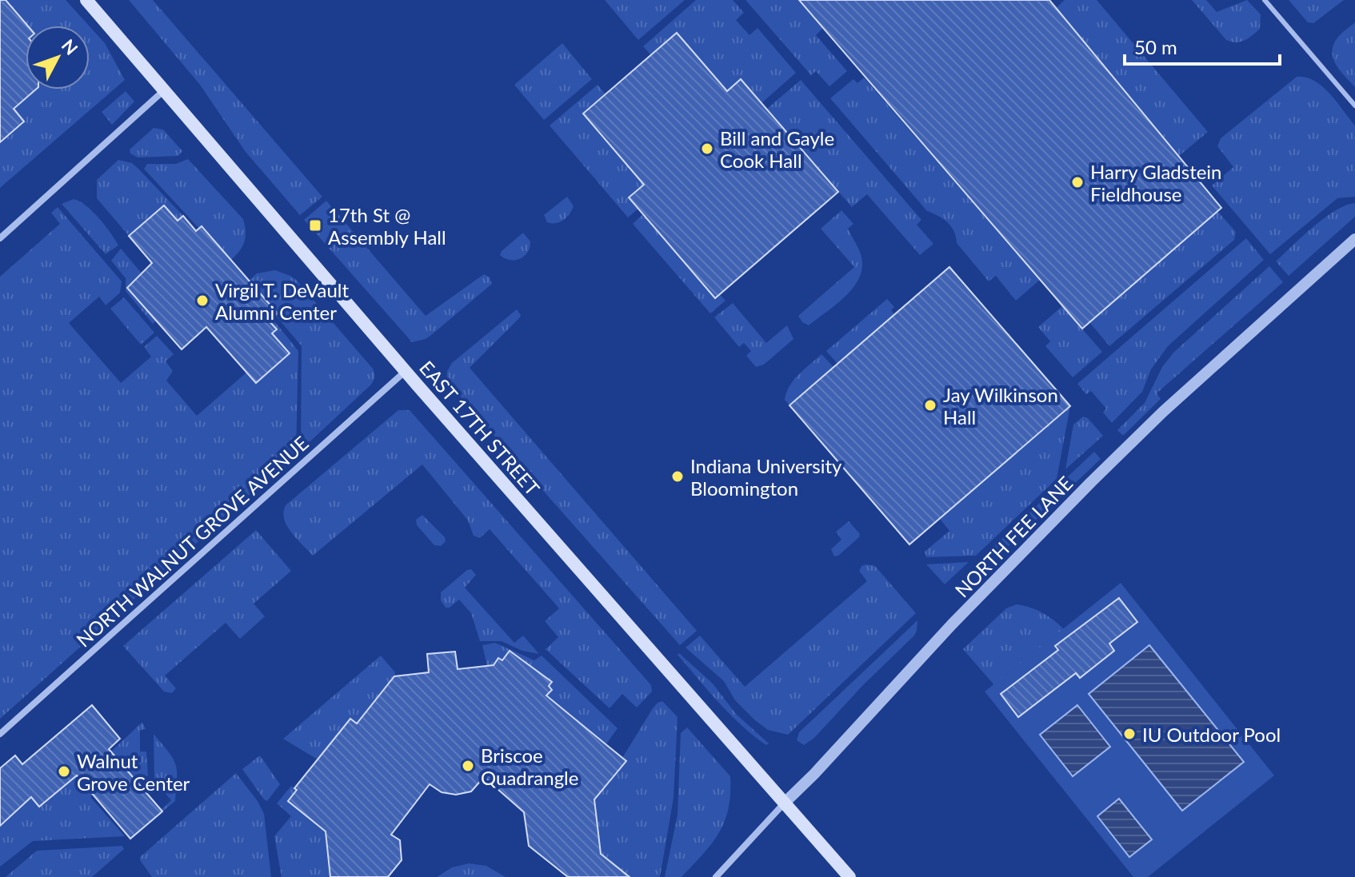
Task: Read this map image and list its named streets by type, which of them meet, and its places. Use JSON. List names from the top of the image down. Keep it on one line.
{"streets":{"main road":["EAST 17TH STREET"],"street":["NORTH FEE LANE","NORTH WALNUT GROVE AVENUE"]},"crossings":[["EAST 17TH STREET","NORTH FEE LANE"],["EAST 17TH STREET","NORTH WALNUT GROVE AVENUE"]],"places":{"other":["Bill and Gayle Cook Hall","Harry Gladstein Fieldhouse","Virgil T. DeVault Alumni Center","Jay Wilkinson Hall","Indiana University Bloomington","IU Outdoor Pool","Briscoe Quadrangle","Walnut Grove Center"],"transit":["17th St @ Assembly Hall"]},"scale_bar":"50 m","north":"top right"}
